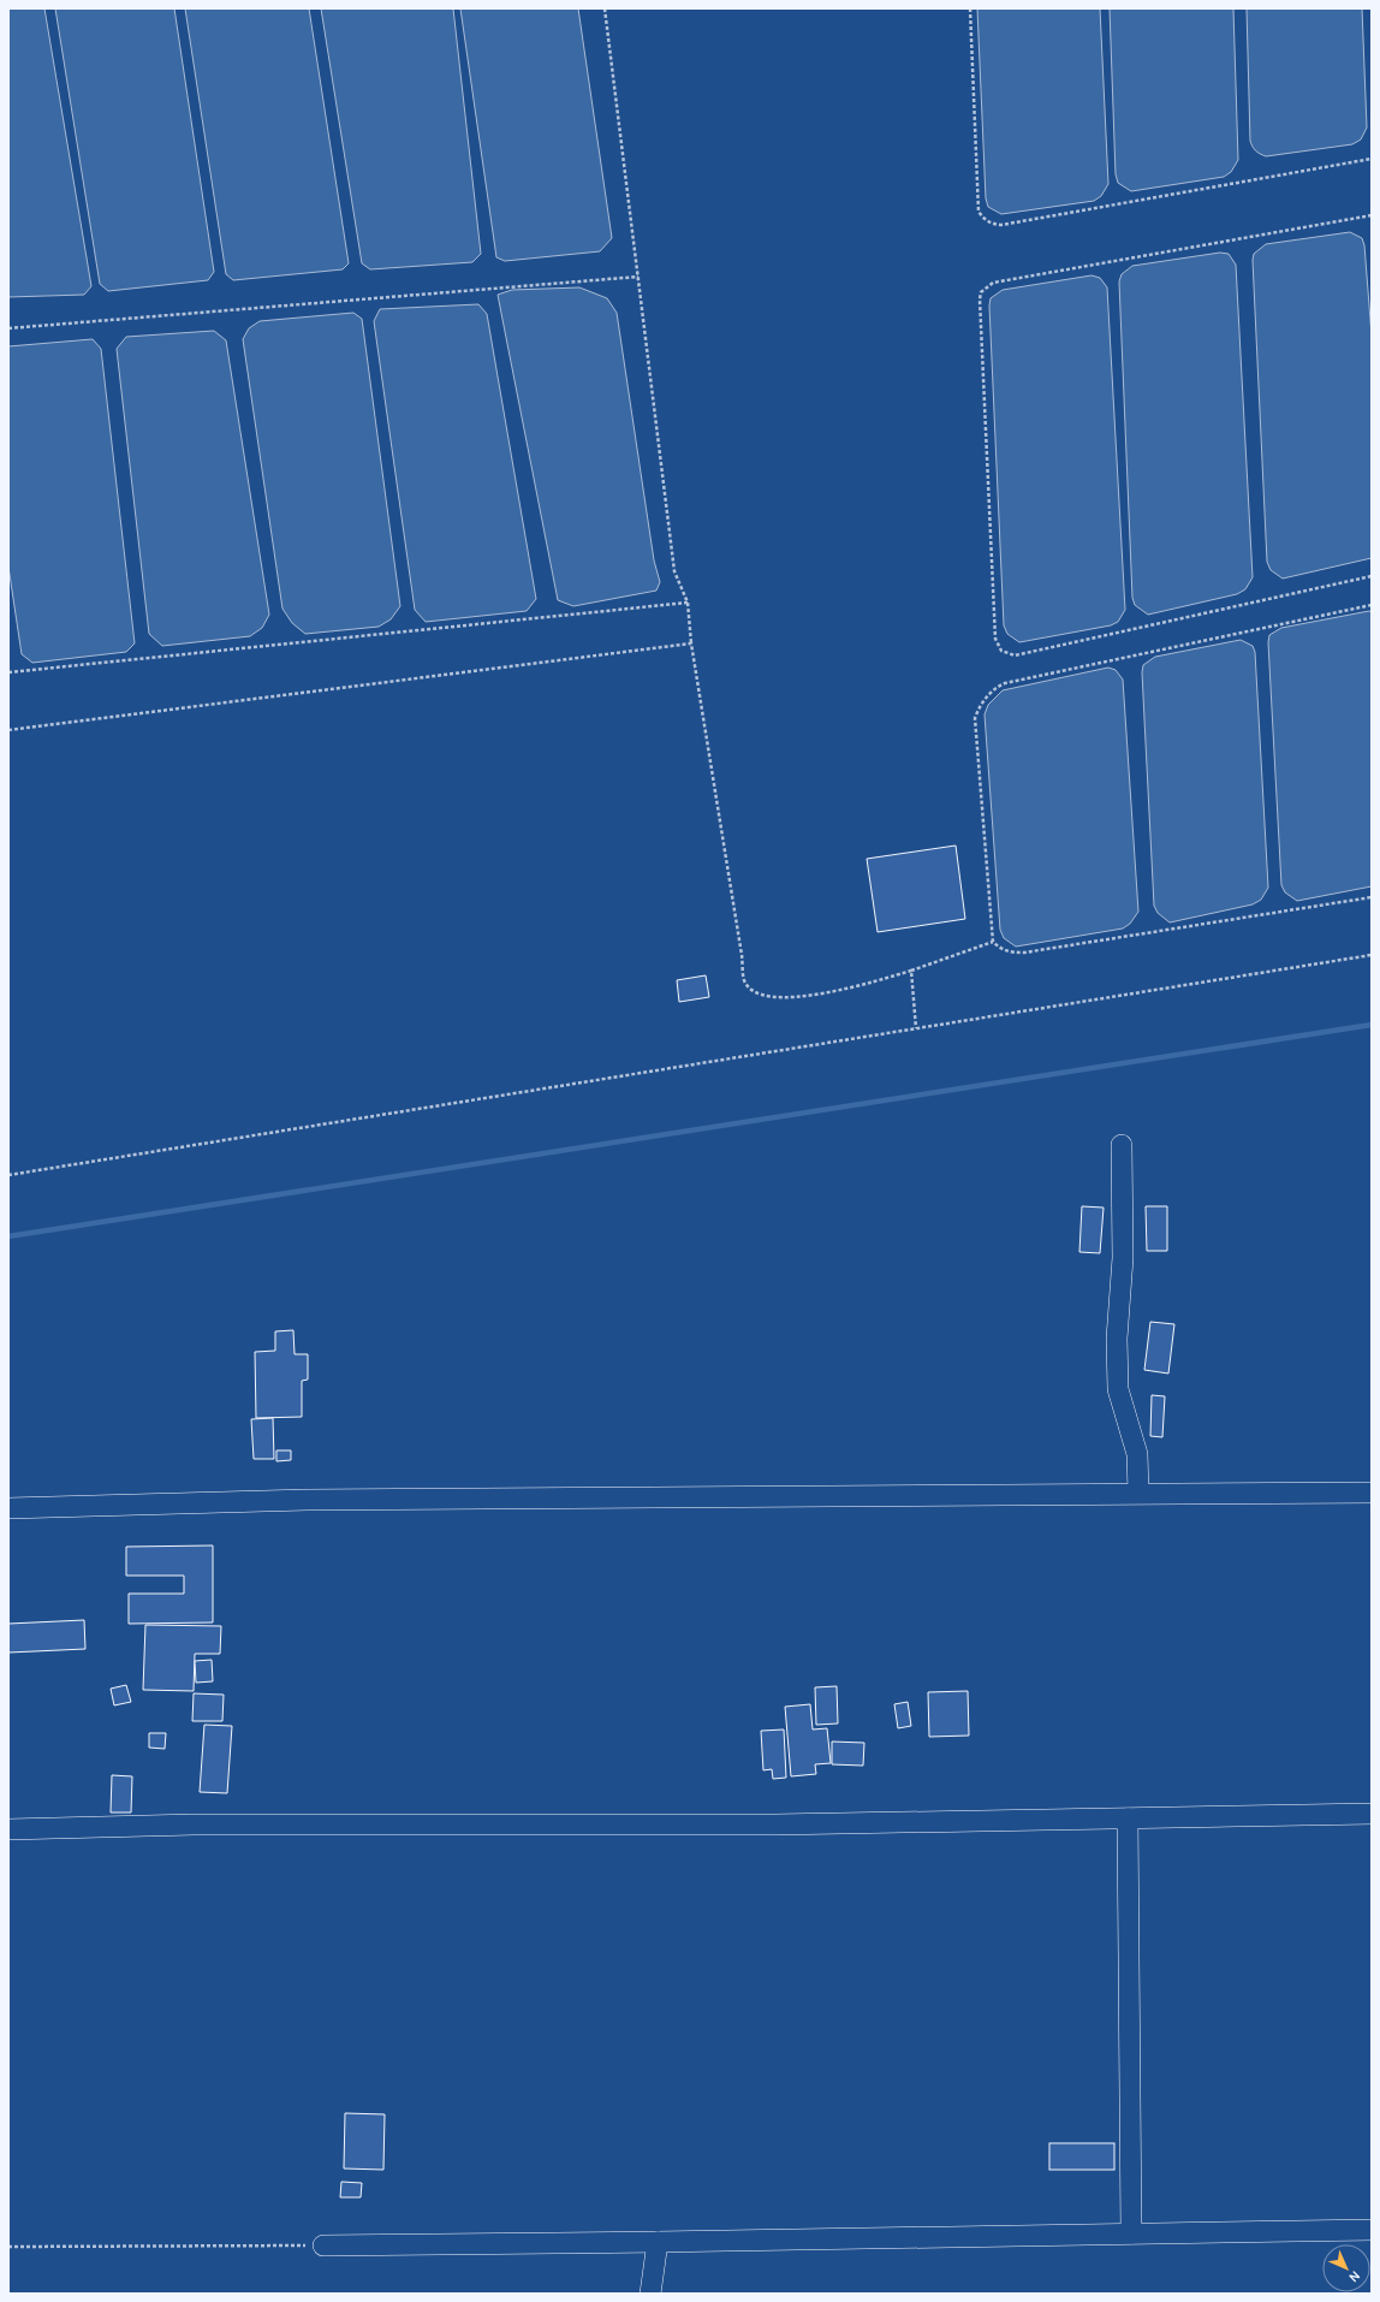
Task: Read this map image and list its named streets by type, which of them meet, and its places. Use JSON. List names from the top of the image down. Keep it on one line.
{"north":"bottom right"}
